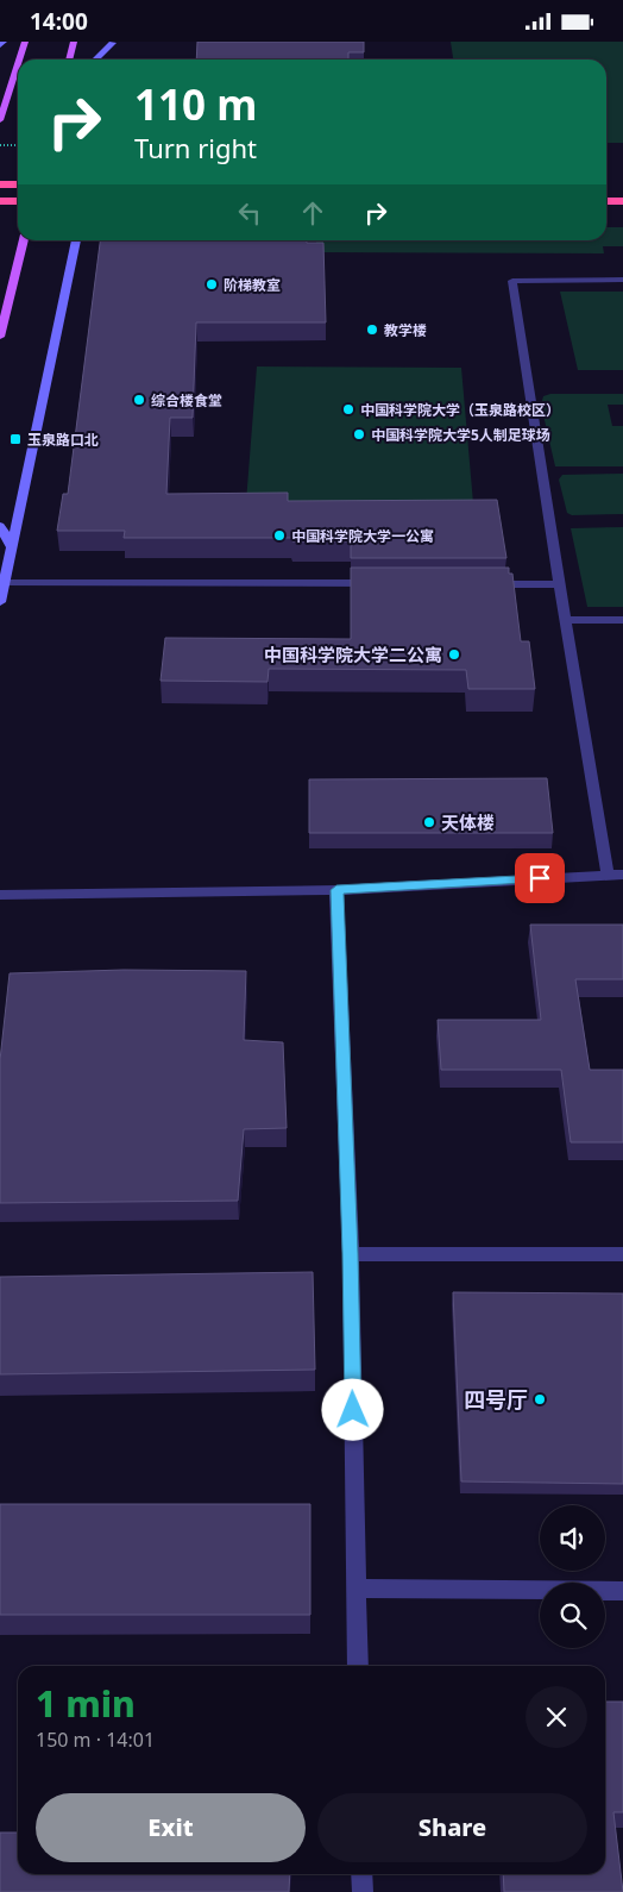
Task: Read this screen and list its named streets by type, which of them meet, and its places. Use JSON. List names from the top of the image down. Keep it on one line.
{"places":{"other":["阶梯教室","教学楼","综合楼食堂","中国科学院大学（玉泉路校区）","中国科学院大学5人制足球场","中国科学院大学一公寓","中国科学院大学二公寓","天体楼","四号厅"],"transit":["玉泉路口北"]},"page":{"status":"14:00","turn":["110 m","Turn right"],"heading":["1 min","150 m · 14:01"],"buttons":["Exit","Share"]}}
